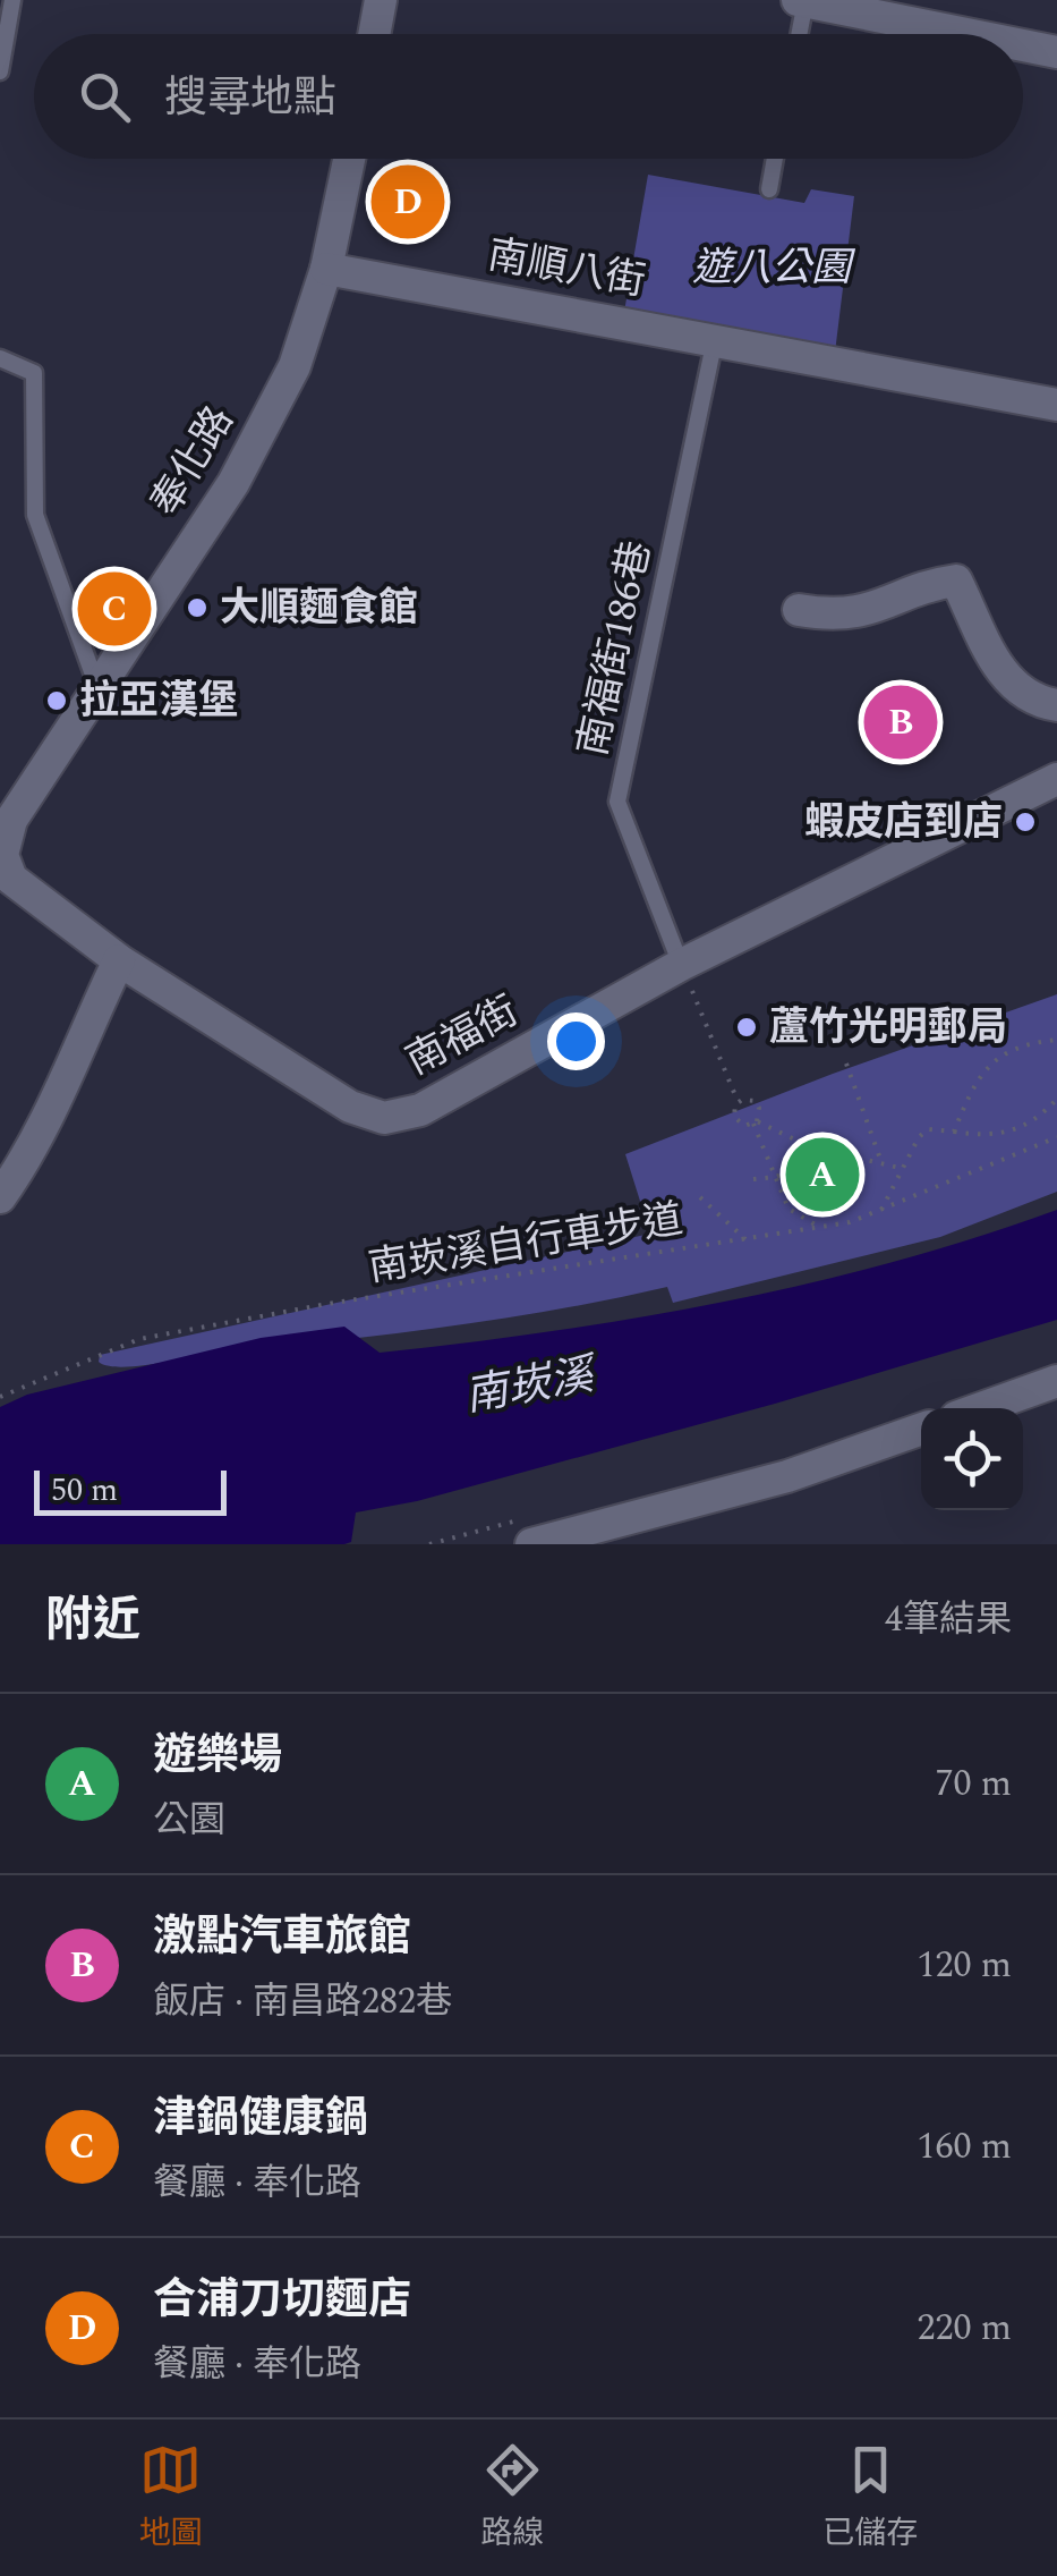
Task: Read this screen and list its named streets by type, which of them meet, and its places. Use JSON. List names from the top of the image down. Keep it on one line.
{"streets":{"street":["南順八街","奉化路","南福街"],"lane":["南福街186巷"],"path":["南崁溪自行車步道"]},"crossings":[["南順八街","奉化路"],["南順八街","南福街186巷"],["奉化路","南福街"],["南福街186巷","南福街"]],"water":["南崁溪"],"parks":["遊八公園"],"places":["大順麵食館","拉亞漢堡","蝦皮店到店","蘆竹光明郵局"],"scale_bar":"50 m","page":{"search":"搜尋地點","pins":["D","C","B","A"],"scale":"50 m","heading":["附近","4筆結果"],"list":[{"mark":"A","name":"遊樂場","note":"公園","value":"70 m"},{"mark":"B","name":"激點汽車旅館","note":"飯店 · 南昌路282巷","value":"120 m"},{"mark":"C","name":"津鍋健康鍋","note":"餐廳 · 奉化路","value":"160 m"},{"mark":"D","name":"合浦刀切麵店","note":"餐廳 · 奉化路","value":"220 m"}],"nav":["地圖","路線","已儲存"]}}
